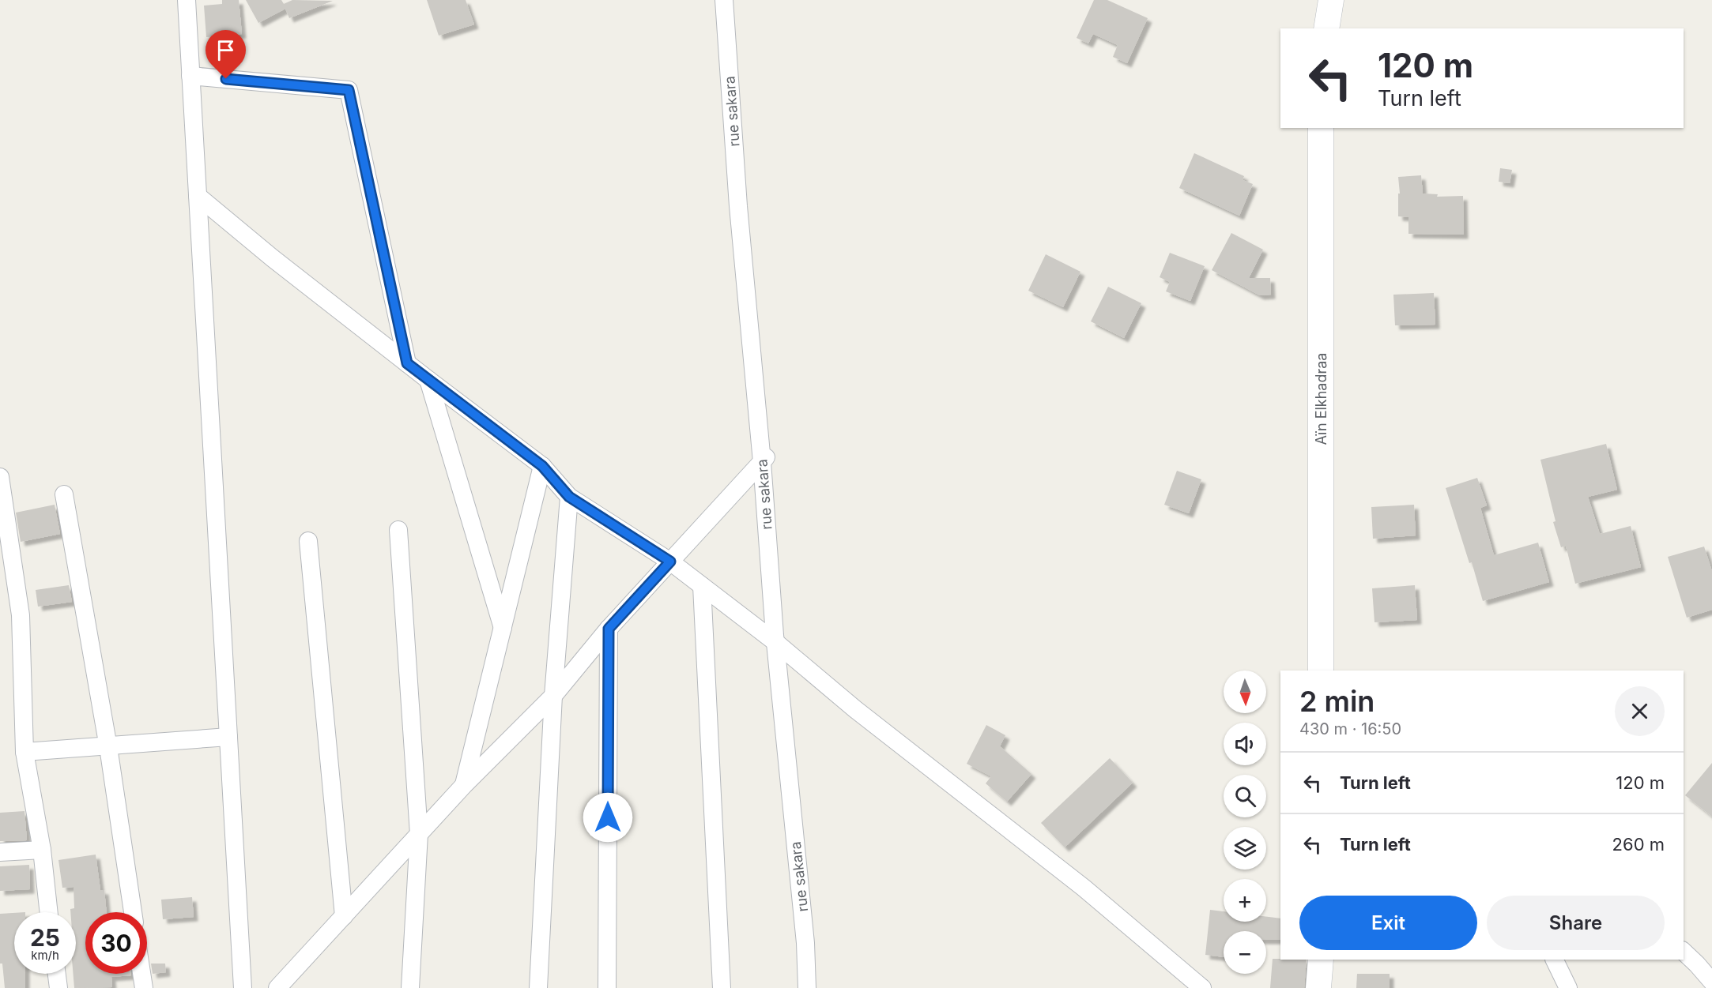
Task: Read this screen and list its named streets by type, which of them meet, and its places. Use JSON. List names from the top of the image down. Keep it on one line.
{"streets":{"main road":["Aïn Elkhadraa"],"street":["rue sakara"]},"north":"bottom","page":{"turn":["120 m","Turn left"],"map_buttons":["+","−"],"heading":["2 min","430 m · 16:50"],"list":[{"name":"Turn left","value":"120 m"},{"name":"Turn left","value":"260 m"}],"buttons":["Exit","Share"],"speed":"25 km/h","limit":"30"}}
